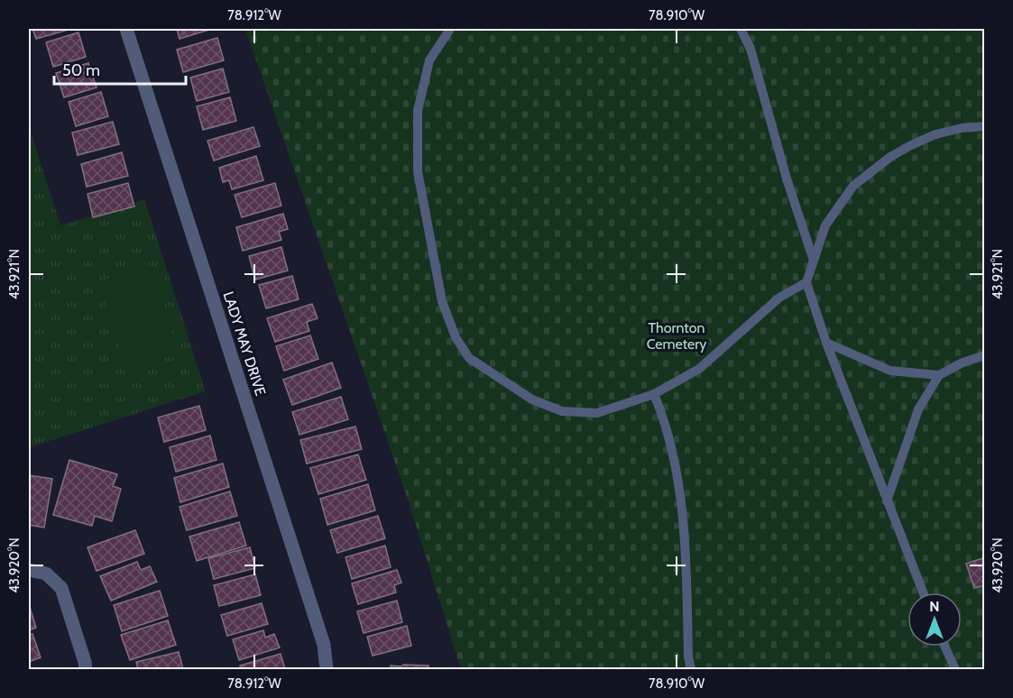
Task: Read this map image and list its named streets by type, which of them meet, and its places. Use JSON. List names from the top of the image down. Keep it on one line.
{"streets":{"street":["LADY MAY DRIVE"]},"parks":["Thornton Cemetery"],"scale_bar":"50 m","north":"top","coordinates":["78.912°W","78.910°W","43.921°N","43.920°N"]}
